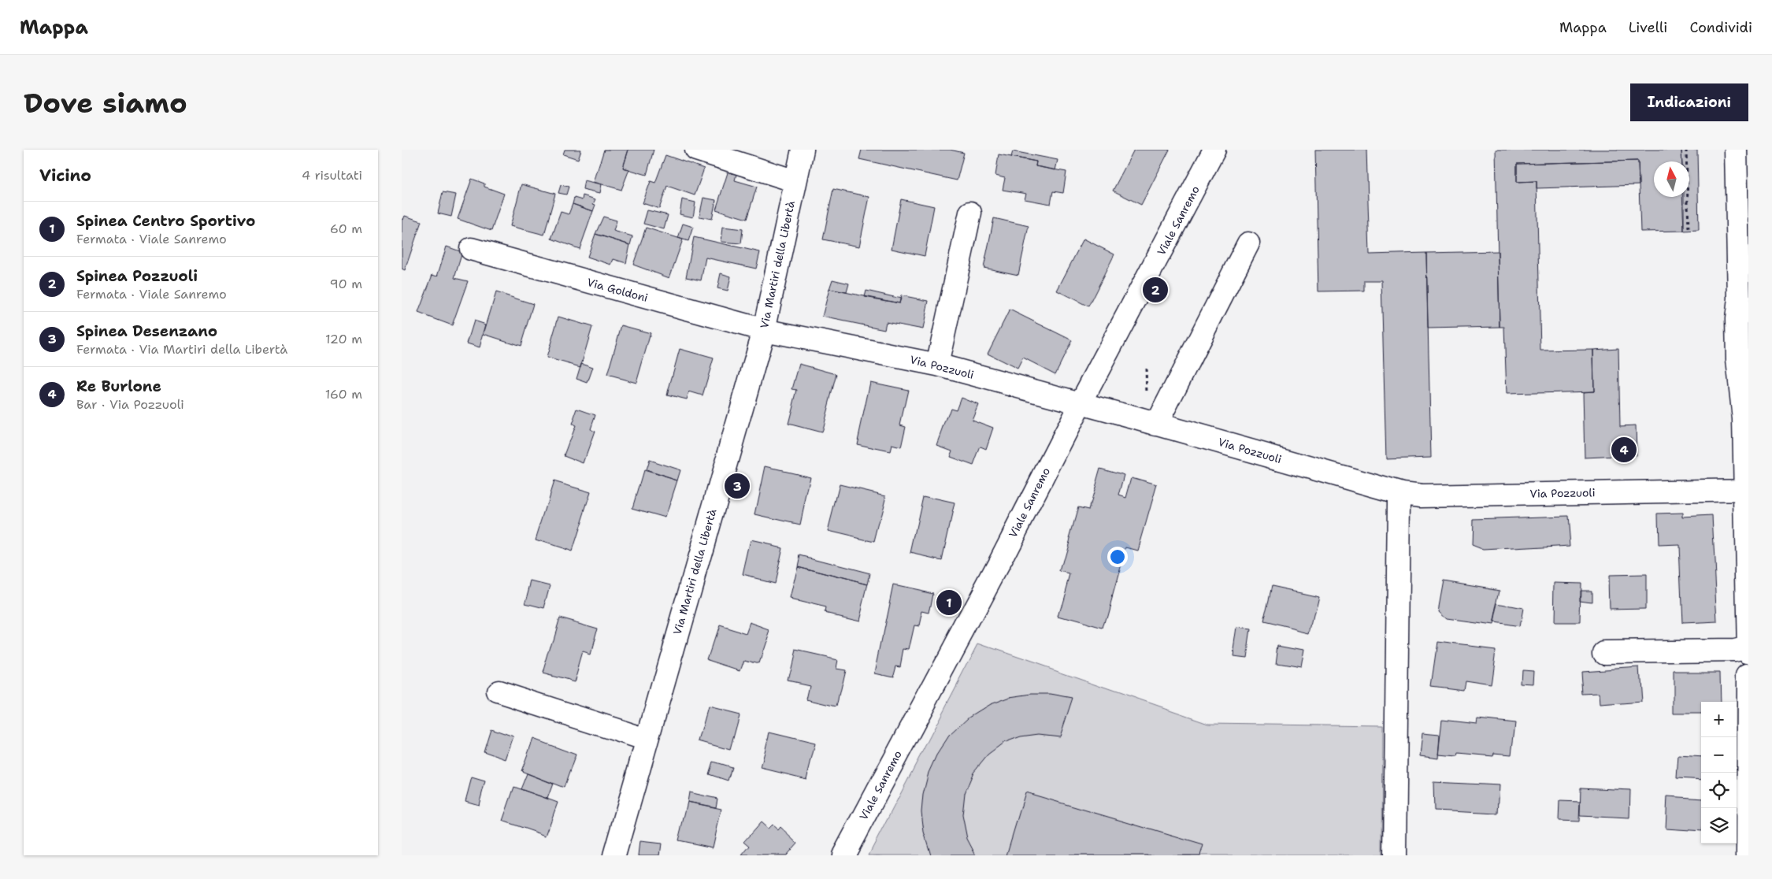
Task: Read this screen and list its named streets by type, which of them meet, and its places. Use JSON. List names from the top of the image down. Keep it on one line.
{"streets":{"street":["Viale Sanremo","Via Martiri della Libertà","Via Goldoni","Via Pozzuoli"]},"crossings":[["Viale Sanremo","Via Pozzuoli"],["Via Martiri della Libertà","Via Goldoni"],["Via Martiri della Libertà","Via Pozzuoli"],["Via Goldoni","Via Pozzuoli"]],"north":"top","page":{"header":"Mappa","nav":["Mappa","Livelli","Condividi"],"buttons":"Indicazioni","title":"Dove siamo","heading":["Vicino","4 risultati"],"list":[{"mark":"1","name":"Spinea Centro Sportivo","note":"Fermata · Viale Sanremo","value":"60 m"},{"mark":"2","name":"Spinea Pozzuoli","note":"Fermata · Viale Sanremo","value":"90 m"},{"mark":"3","name":"Spinea Desenzano","note":"Fermata · Via Martiri della Libertà","value":"120 m"},{"mark":"4","name":"Re Burlone","note":"Bar · Via Pozzuoli","value":"160 m"}],"pins":["2","4","3","1"],"map_buttons":["+","−"]}}
